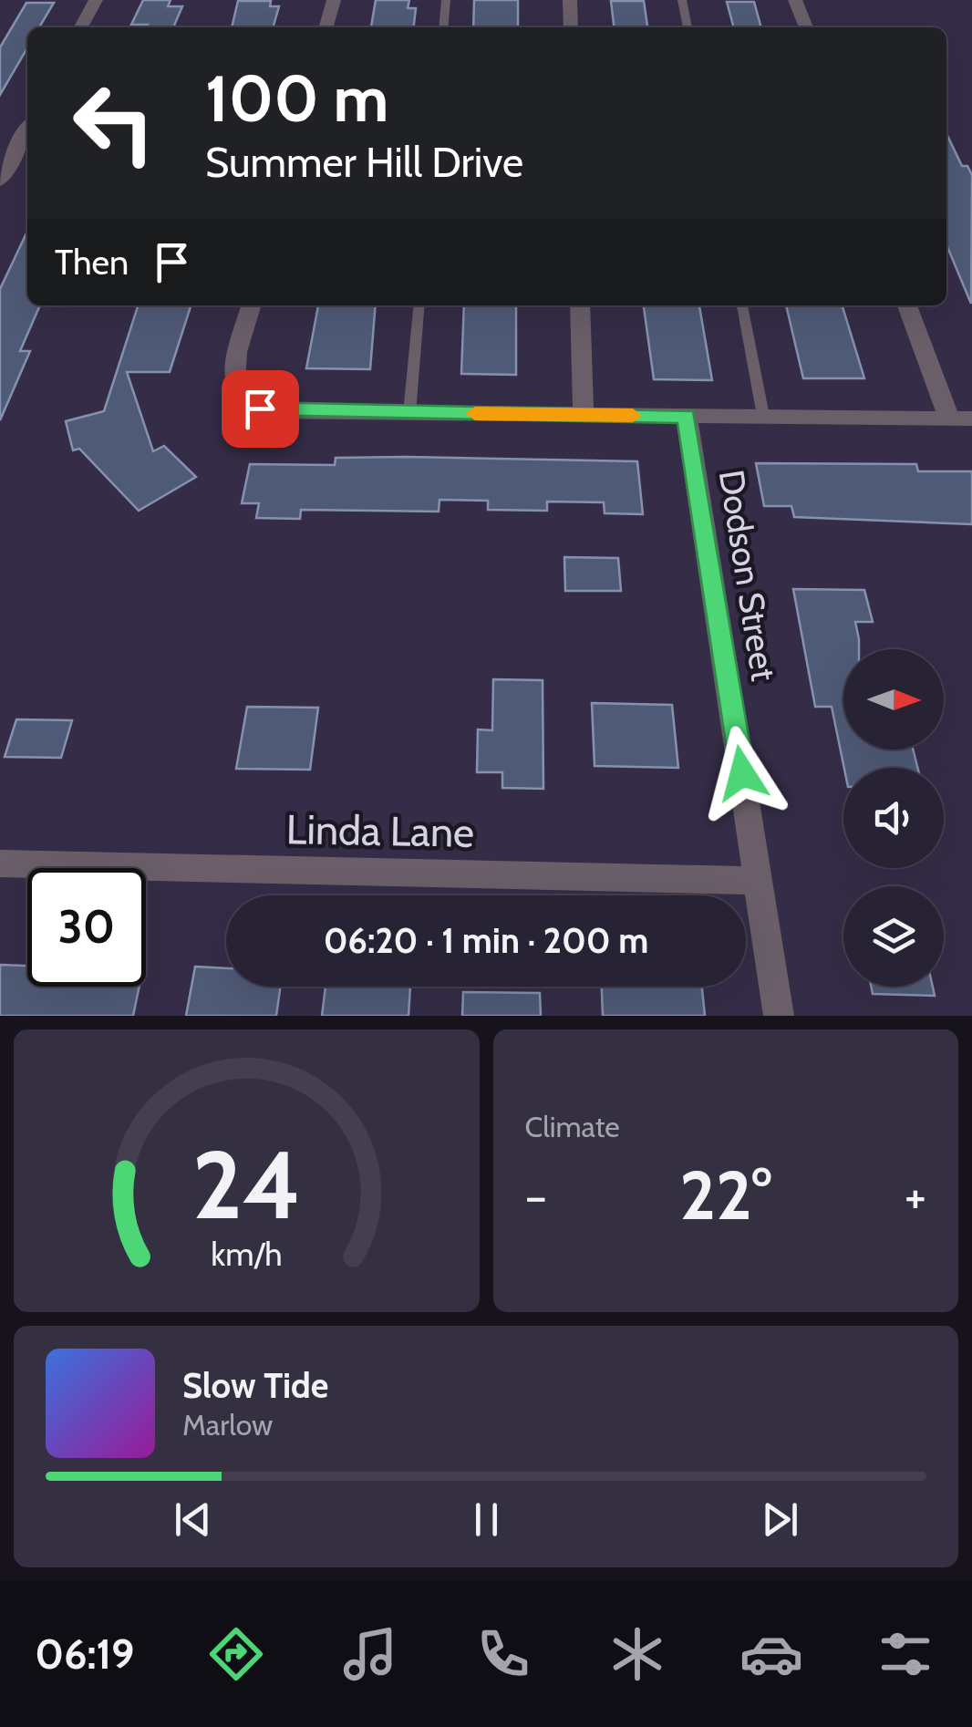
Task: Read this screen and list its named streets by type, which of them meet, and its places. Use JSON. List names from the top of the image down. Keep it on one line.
{"streets":{"street":["Dodson Street","Linda Lane"]},"crossings":[["Dodson Street","Linda Lane"]],"north":"right","page":{"turn":["100 m","Summer Hill Drive"],"then":"Then","limit":"30","trip":"06:20 · 1 min · 200 m","tile":"Climate","heat":["−","22°","+"],"song":["Slow Tide","Marlow"],"tabs":"06:19","gauge":["24","km/h"]}}
